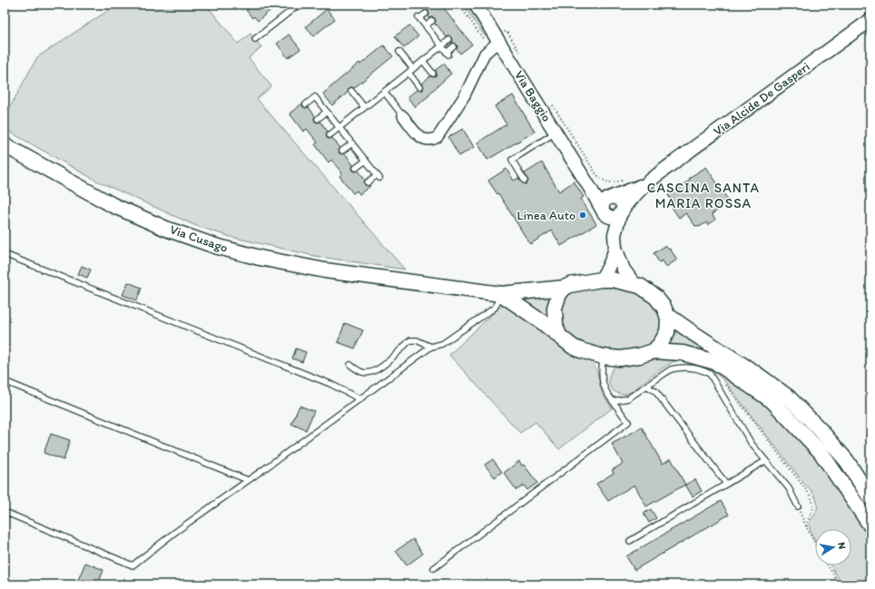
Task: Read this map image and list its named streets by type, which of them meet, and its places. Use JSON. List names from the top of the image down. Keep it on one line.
{"streets":{"main road":["Via Cusago"],"street":["Via Baggio","Via Alcide De Gasperi"]},"crossings":[["Via Baggio","Via Alcide De Gasperi"]],"districts":["CASCINA SANTA MARIA ROSSA"],"places":["Linea Auto"],"north":"right"}
